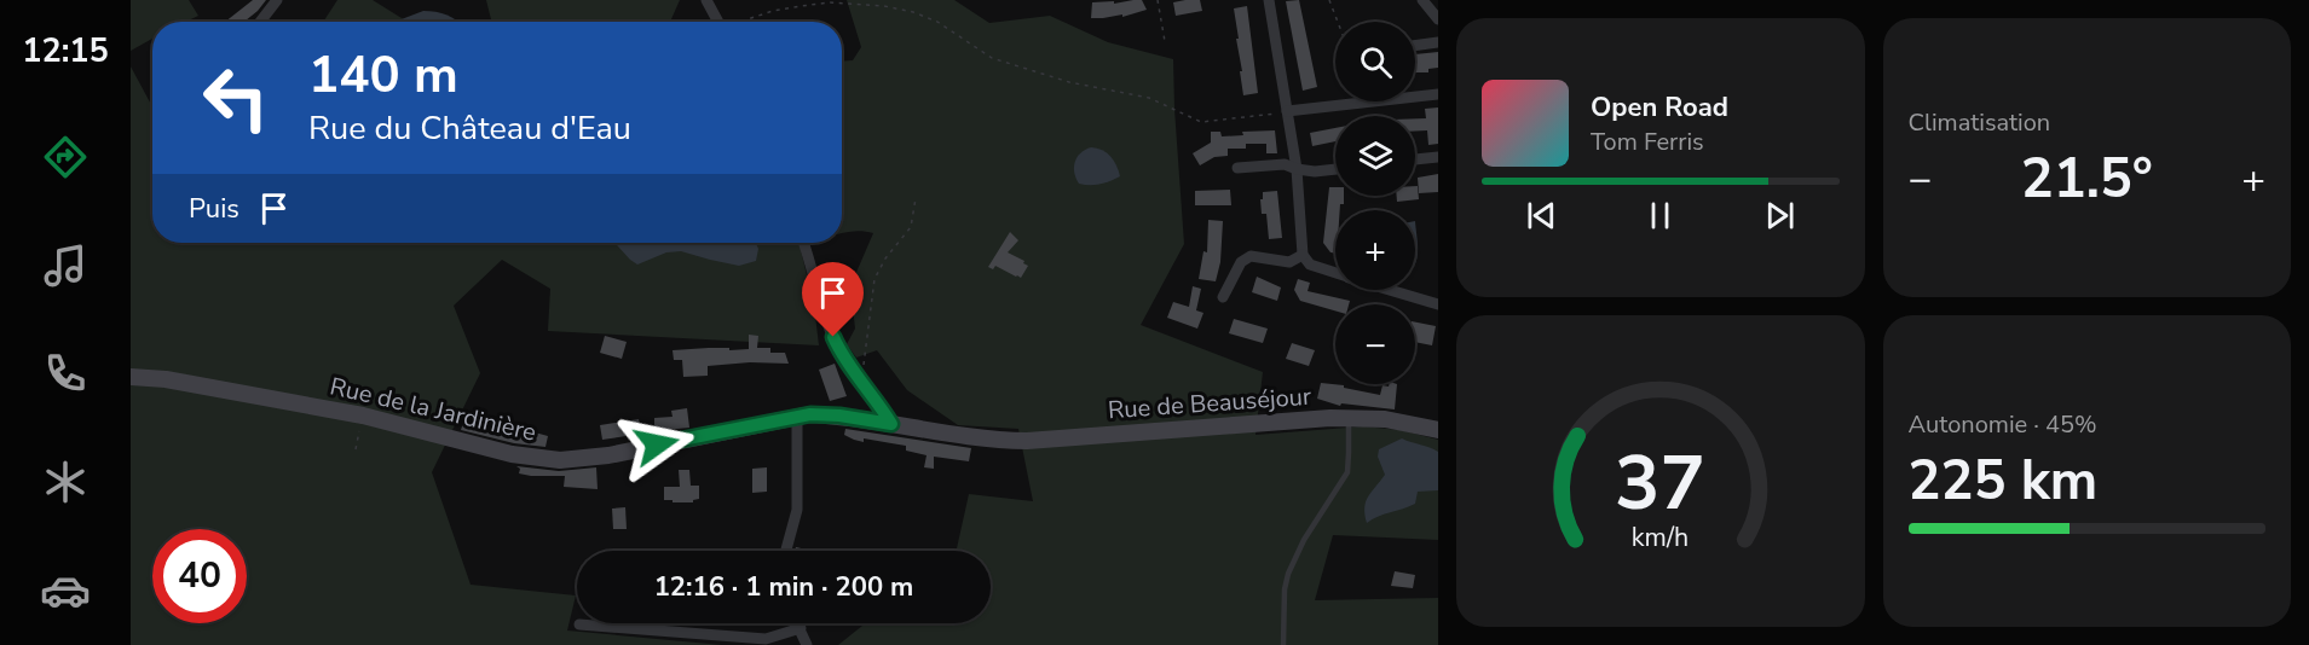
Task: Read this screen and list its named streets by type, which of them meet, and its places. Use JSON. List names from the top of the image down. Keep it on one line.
{"streets":{"street":["Rue de Beauséjour","Rue de la Jardinière"]},"crossings":[["Rue de Beauséjour","Rue de la Jardinière"]],"page":{"tabs":"12:15","tile":["Climatisation",["Autonomie · 45%","225 km"]],"map_buttons":["+","−"],"turn":["140 m","Rue du Château d'Eau"],"song":["Open Road","Tom Ferris"],"heat":["−","21.5°","+"],"then":"Puis","limit":"40","trip":"12:16 · 1 min · 200 m","gauge":["37","km/h"]}}
